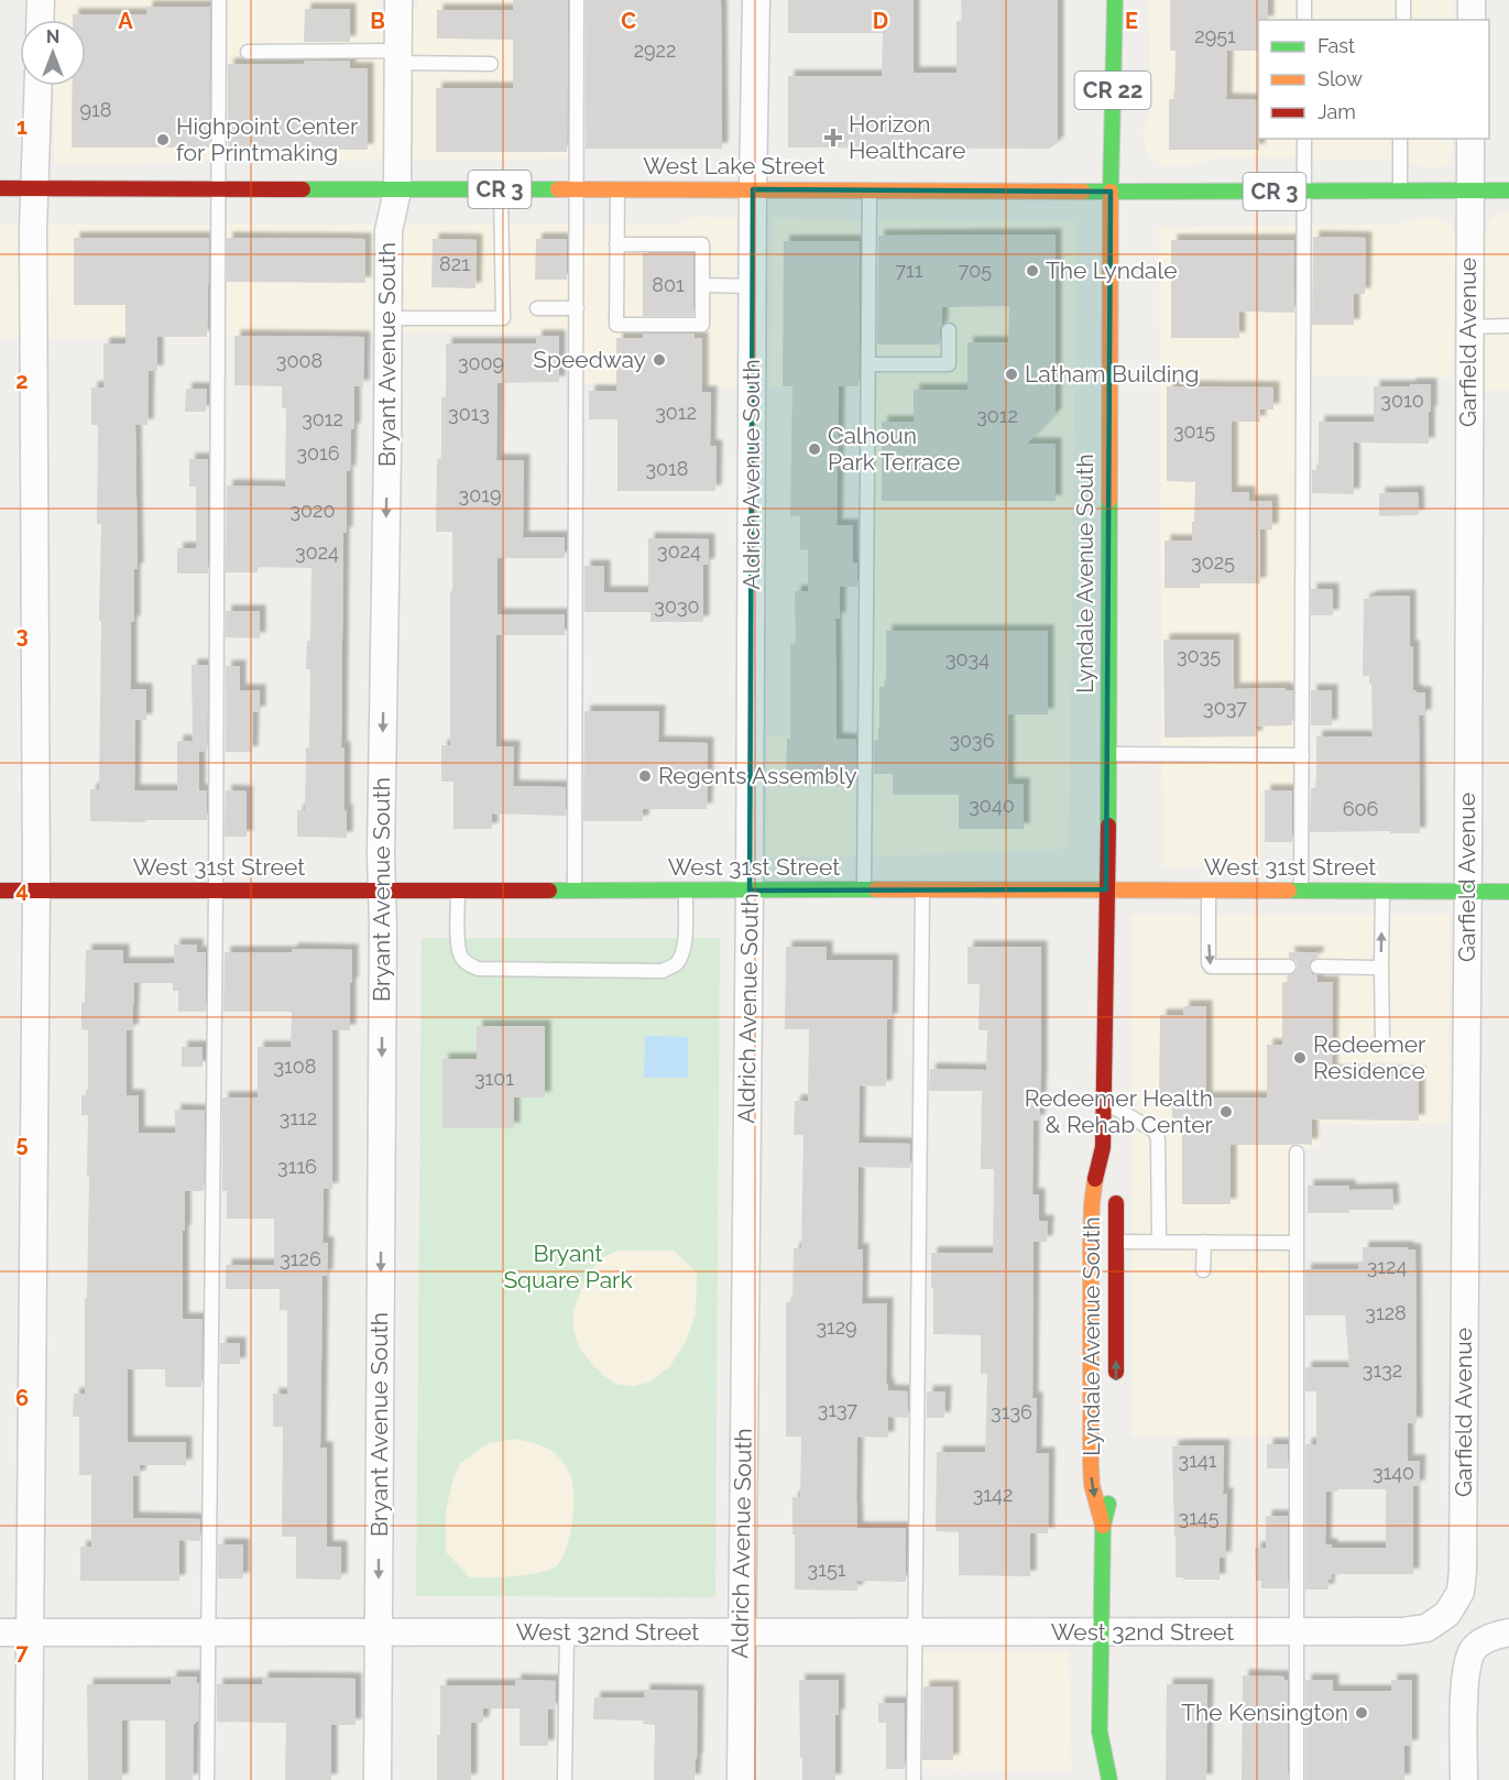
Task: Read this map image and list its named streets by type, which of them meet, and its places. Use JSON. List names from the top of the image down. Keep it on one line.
{"streets":{"main road":["CR 22","West Lake Street","CR 3","Lyndale Avenue South","West 31st Street"],"street":["Garfield Avenue","Bryant Avenue South","Aldrich Avenue South","West 32nd Street"]},"crossings":[["West Lake Street","Garfield Avenue"],["West Lake Street","Bryant Avenue South"],["West Lake Street","Aldrich Avenue South"],["West Lake Street","Lyndale Avenue South"],["Garfield Avenue","West 31st Street"],["Garfield Avenue","West 32nd Street"],["Bryant Avenue South","West 31st Street"],["Bryant Avenue South","West 32nd Street"],["Aldrich Avenue South","West 31st Street"],["Aldrich Avenue South","West 32nd Street"],["Lyndale Avenue South","West 31st Street"],["Lyndale Avenue South","West 32nd Street"]],"one_way":["Bryant Avenue South"],"parks":["Bryant Square Park"],"places":{"health":["Horizon Healthcare"],"other":["Highpoint Center for Printmaking","The Lyndale","Speedway","Latham Building","Calhoun Park Terrace","Regents Assembly","Redeemer Residence","Redeemer Health & Rehab Center","The Kensington"]},"house_numbers":["2951","2922","918","821","711","705","801","3008","3009","3010","3012","3013","3012","3012","3015","3016","3018","3019","3020","3024","3024","3025","3030","3035","3034","3037","3036","3040","606","3108","3101","3112","3116","3126","3124","3128","3129","3132","3137","3136","3141","3140","3142","3145","3151"],"legend":["Fast","Slow","Jam"],"north":"top","grid":{"columns":["A","B","C","D","E"],"rows":["1","2","3","4","5","6","7"]}}
